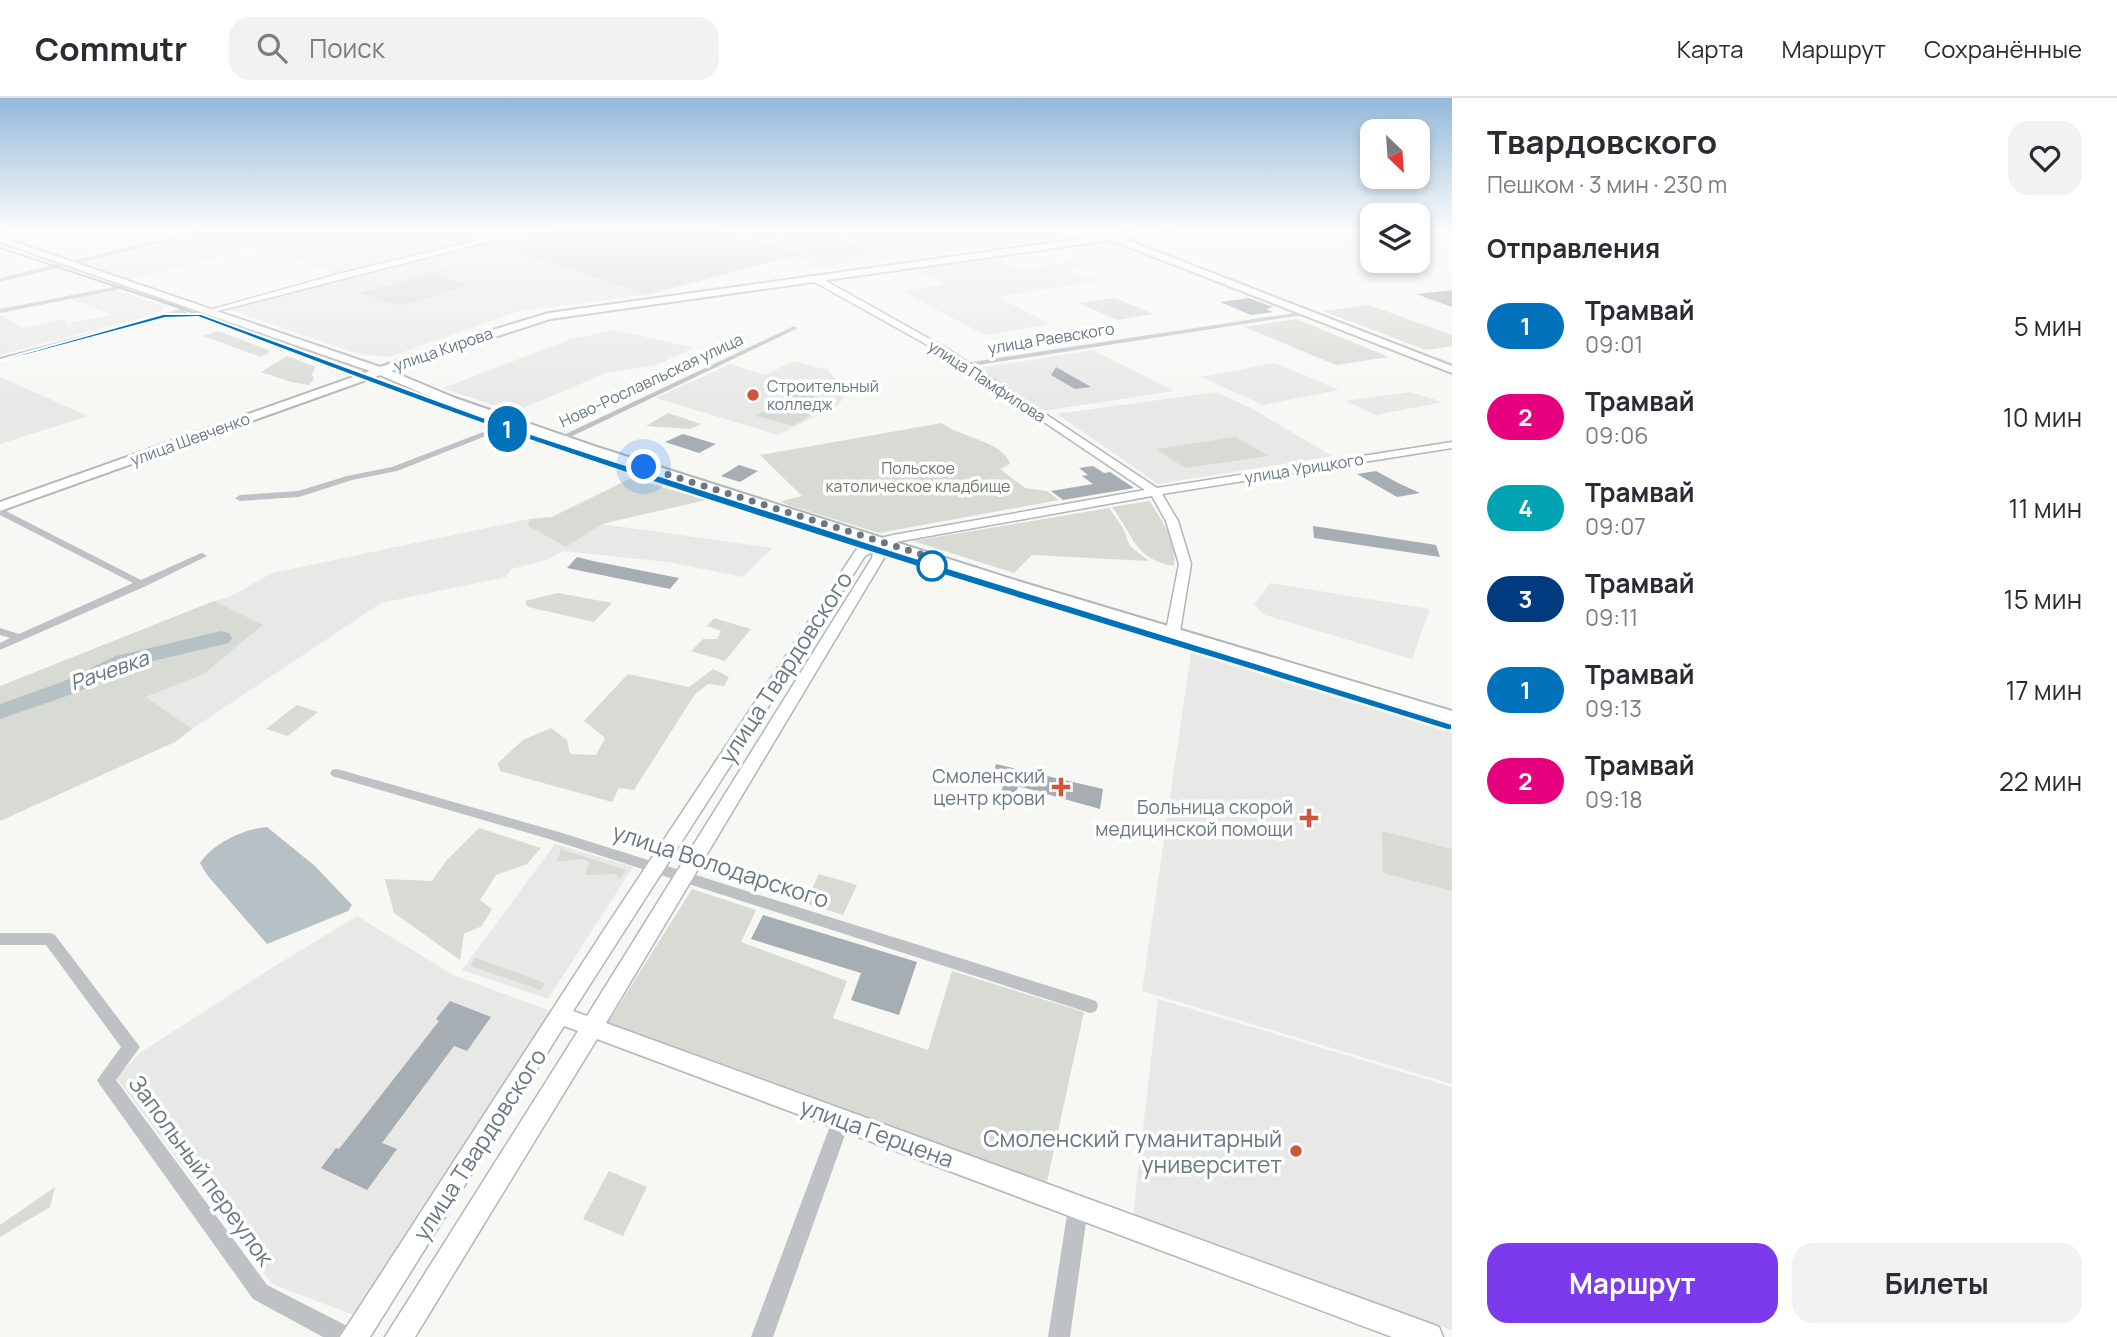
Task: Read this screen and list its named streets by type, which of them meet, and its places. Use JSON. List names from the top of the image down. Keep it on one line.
{"streets":{"main road":["улица Кирова","улица Шевченко"],"street":["улица Раевского","Ново-Рославльская улица","улица Памфилова","улица Урицкого","улица Твардовского","улица Володарского","улица Герцена","Запольный переулок"]},"crossings":[["улица Раевского","улица Памфилова"],["улица Кирова","улица Шевченко"],["улица Памфилова","улица Урицкого"],["улица Урицкого","улица Твардовского"],["улица Твардовского","улица Володарского"],["улица Твардовского","улица Герцена"]],"water":["Рачевка"],"parks":["Польское католическое кладбище"],"places":{"other":["Строительный колледж","Смоленский гуманитарный университет"],"health":["Смоленский центр крови","Больница скорой медицинской помощи"]},"lines":["tram line 1"],"north":"bottom right","page":{"header":"Commutr","search":"Поиск","nav":["Карта","Маршрут","Сохранённые"],"on_map":"1","heading":[["Твардовского","Пешком · 3 мин · 230 m"],"Отправления"],"list":[{"mark":"1","name":"Трамвай","note":"09:01","value":"5 мин"},{"mark":"2","name":"Трамвай","note":"09:06","value":"10 мин"},{"mark":"4","name":"Трамвай","note":"09:07","value":"11 мин"},{"mark":"3","name":"Трамвай","note":"09:11","value":"15 мин"},{"mark":"1","name":"Трамвай","note":"09:13","value":"17 мин"},{"mark":"2","name":"Трамвай","note":"09:18","value":"22 мин"}],"buttons":["Маршрут","Билеты"]}}
